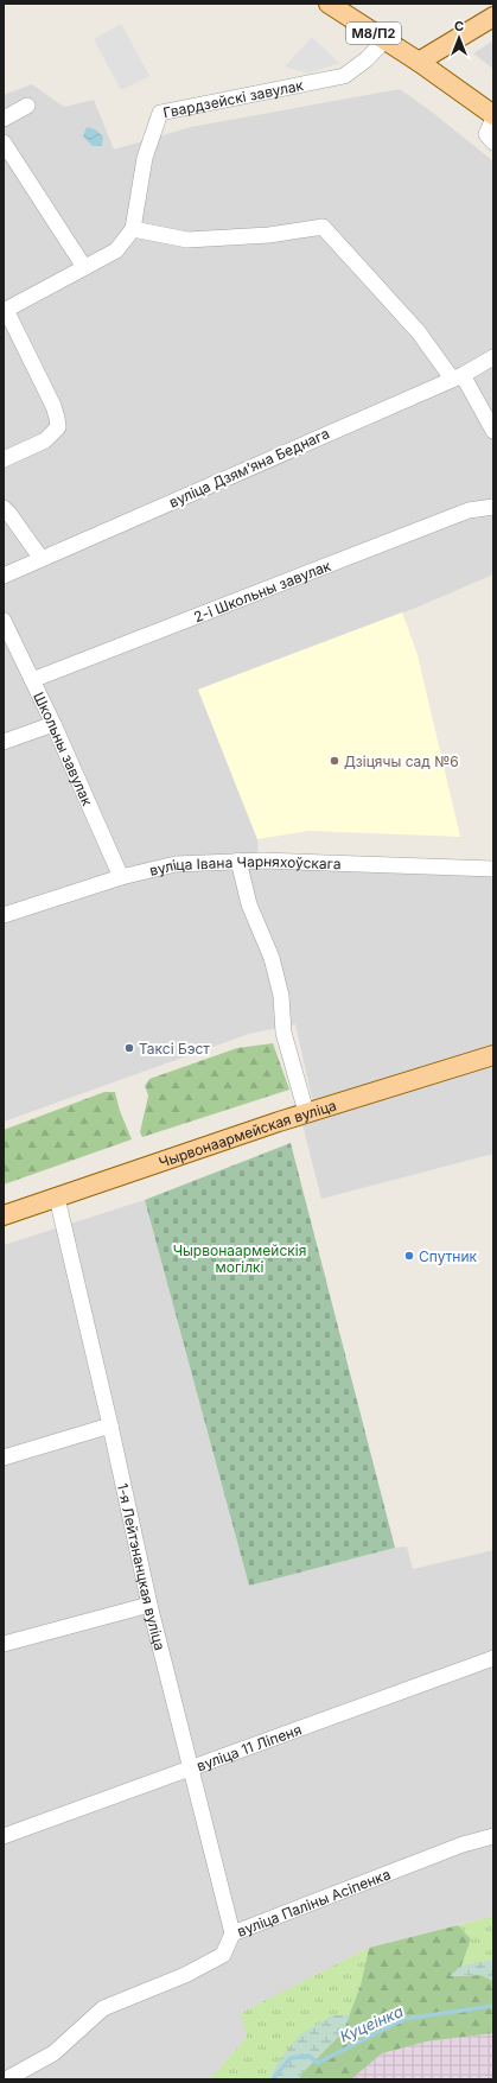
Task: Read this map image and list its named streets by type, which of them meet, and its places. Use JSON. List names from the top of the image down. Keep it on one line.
{"streets":{"main road":["М8/П2","Чырвонаармейская вуліца"],"street":["Гвардзейскі завулак","вуліца Дзямʼяна Беднага","2-і Школьны завулак","Школьны завулак","вуліца Івана Чарняхоўскага","1-я Лейтэнанцкая вуліца","вуліца 11 Ліпеня","вуліца Паліны Асіпенка"]},"crossings":[["М8/П2","Гвардзейскі завулак"],["2-і Школьны завулак","Школьны завулак"],["Школьны завулак","вуліца Івана Чарняхоўскага"],["Чырвонаармейская вуліца","1-я Лейтэнанцкая вуліца"],["1-я Лейтэнанцкая вуліца","вуліца 11 Ліпеня"],["1-я Лейтэнанцкая вуліца","вуліца Паліны Асіпенка"]],"water":["Куцеінка"],"parks":["Чырвонаармейскія могілкі"],"places":["Дзіцячы сад №6","Таксі Бэст","Спутник"],"north":"top"}
